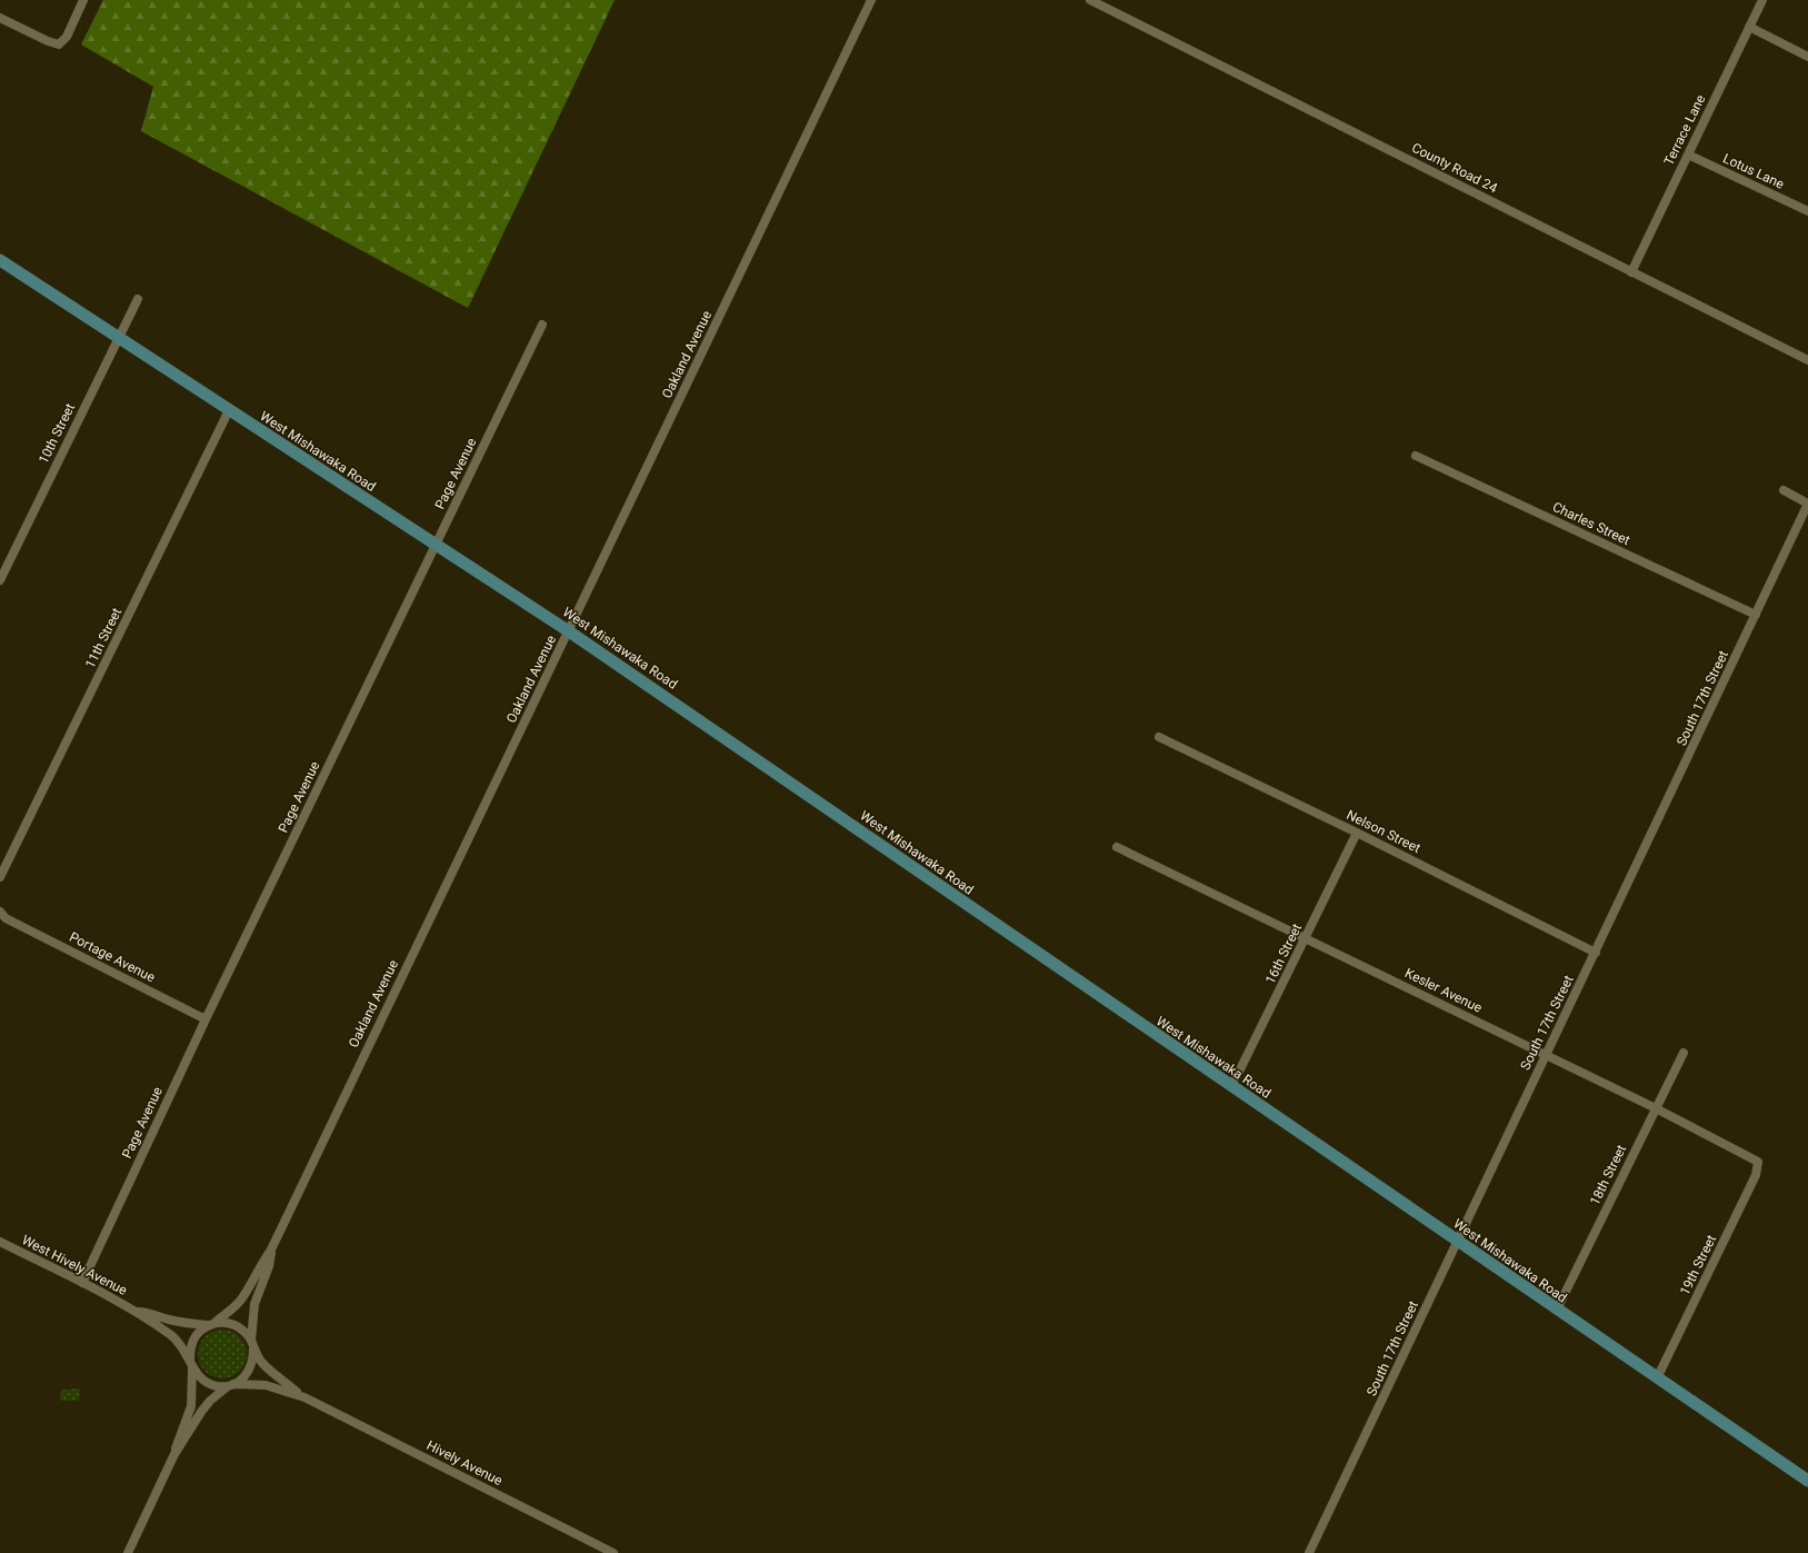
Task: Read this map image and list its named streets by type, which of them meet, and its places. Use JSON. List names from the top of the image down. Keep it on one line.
{"streets":{"main road":["West Mishawaka Road"],"street":["Terrace Lane","County Road 24","Lotus Lane","Oakland Avenue","10th Street","Page Avenue","Charles Street","11th Street","South 17th Street","Nelson Street","16th Street","Portage Avenue","Kesler Avenue","18th Street","West Hively Avenue","19th Street","Hively Avenue"]},"crossings":[["Terrace Lane","County Road 24"],["Terrace Lane","Lotus Lane"],["Oakland Avenue","West Mishawaka Road"],["Oakland Avenue","Hively Avenue"],["10th Street","West Mishawaka Road"],["West Mishawaka Road","Page Avenue"],["West Mishawaka Road","11th Street"],["West Mishawaka Road","South 17th Street"],["West Mishawaka Road","16th Street"],["West Mishawaka Road","18th Street"],["West Mishawaka Road","19th Street"],["Page Avenue","Portage Avenue"],["Page Avenue","West Hively Avenue"],["Charles Street","South 17th Street"],["South 17th Street","Nelson Street"],["South 17th Street","Kesler Avenue"],["Nelson Street","16th Street"],["16th Street","Kesler Avenue"],["Kesler Avenue","18th Street"],["Kesler Avenue","19th Street"],["West Hively Avenue","Hively Avenue"]]}
